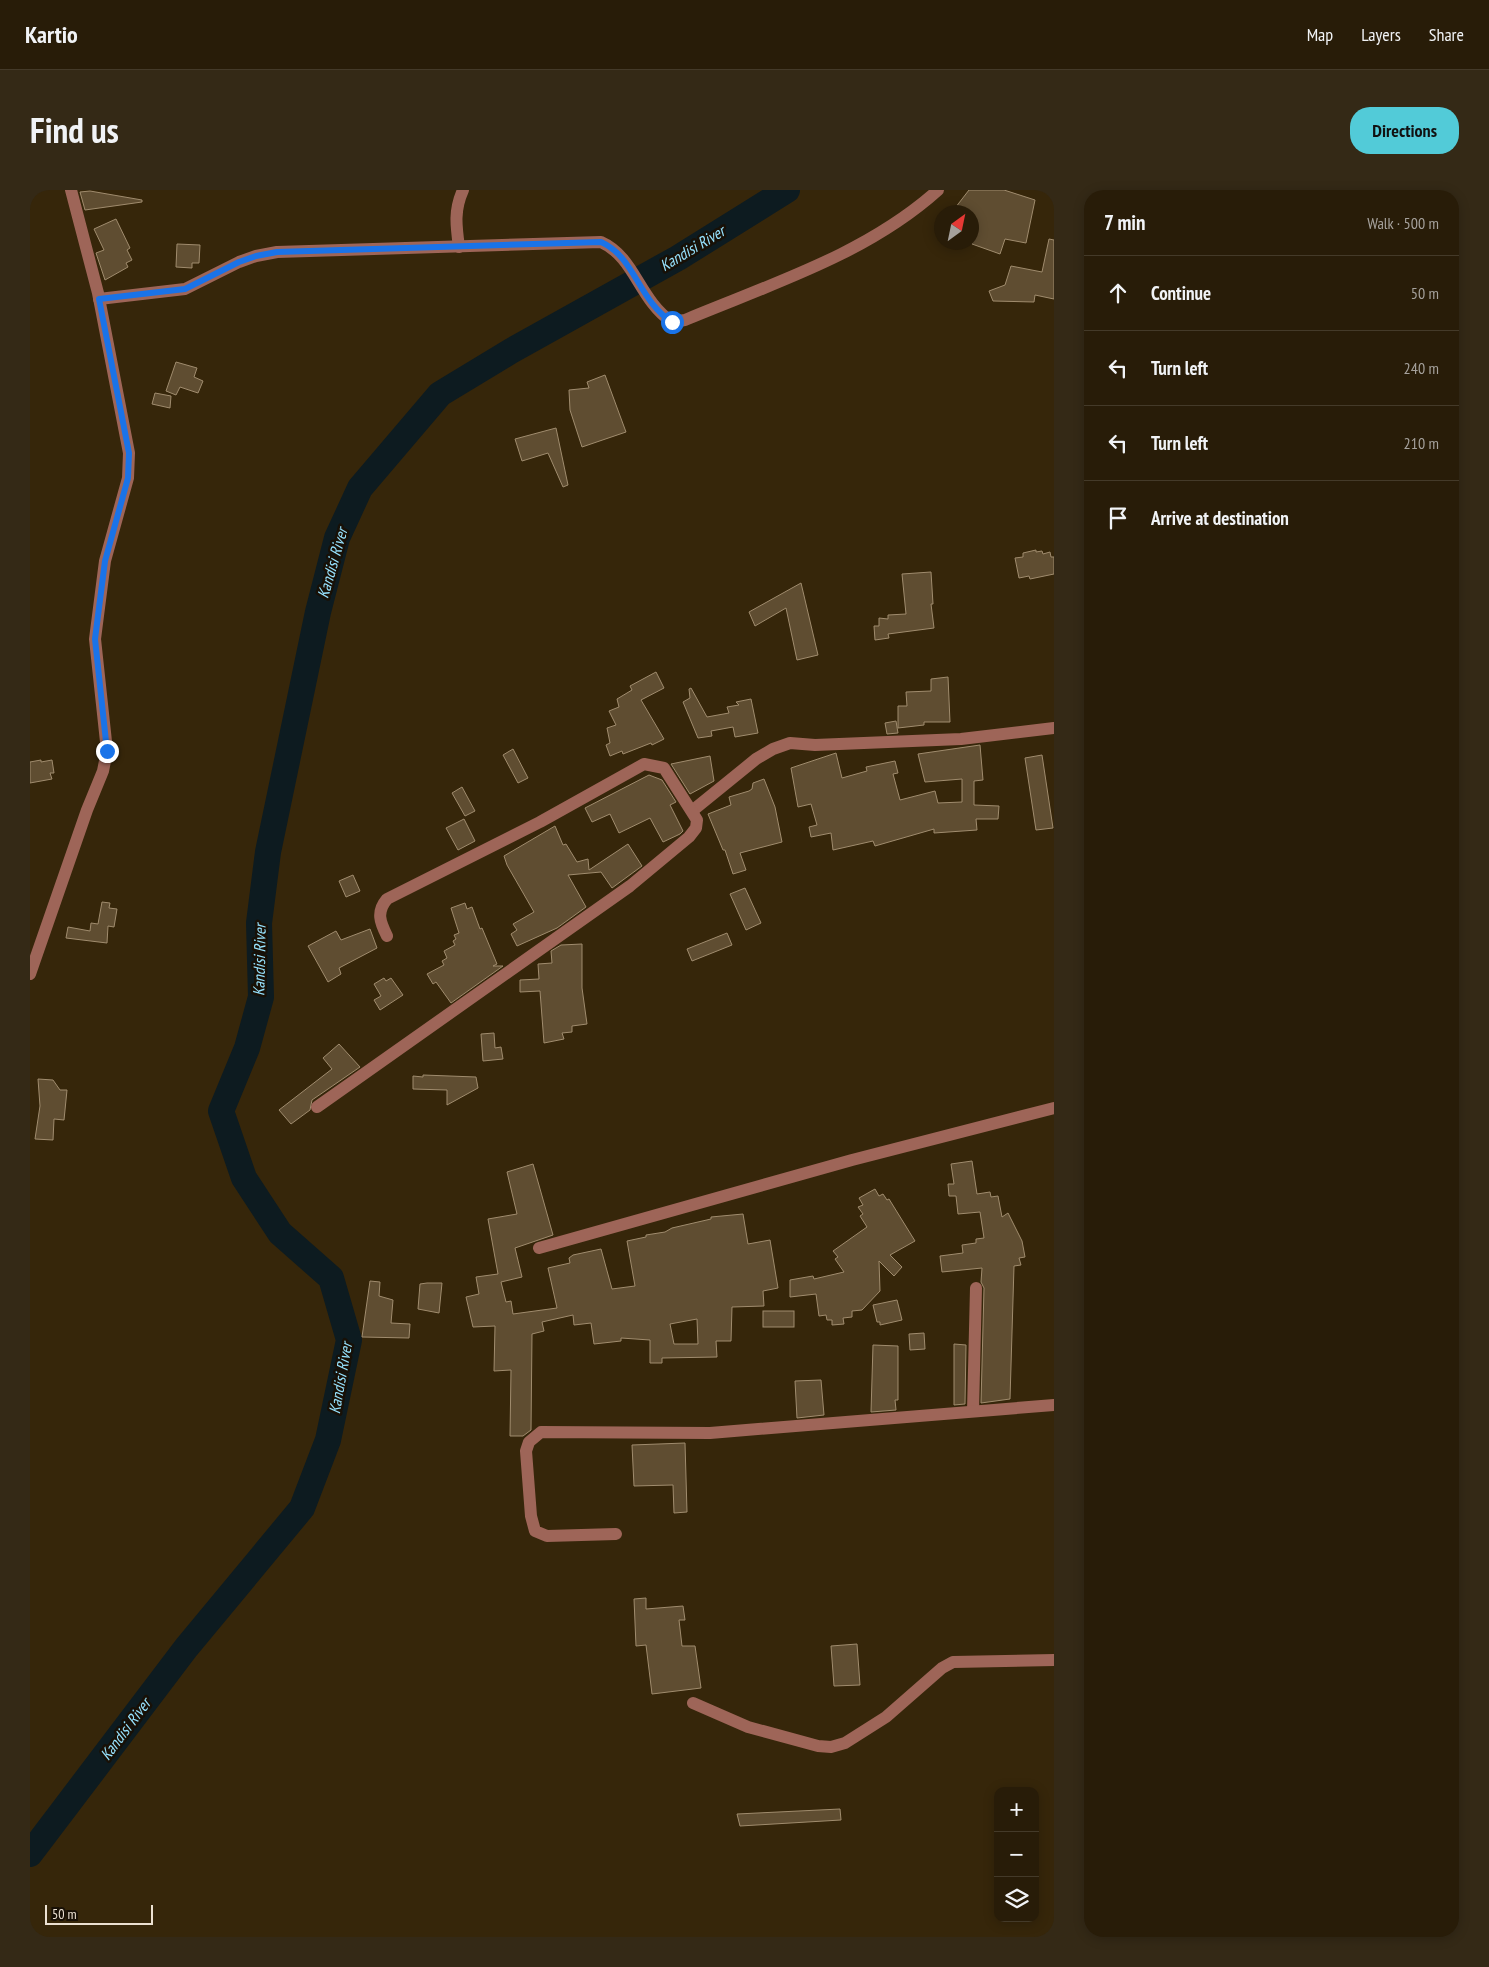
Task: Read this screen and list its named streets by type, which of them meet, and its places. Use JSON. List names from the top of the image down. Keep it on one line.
{"water":["Kandisi River"],"scale_bar":"50 m","north":"top right","page":{"header":"Kartio","nav":["Map","Layers","Share"],"title":"Find us","buttons":"Directions","heading":["7 min","Walk · 500 m"],"list":[["Continue","50 m"],["Turn left","240 m"],["Turn left","210 m"],"Arrive at destination"],"map_buttons":["+","−"],"scale":"50 m"}}
